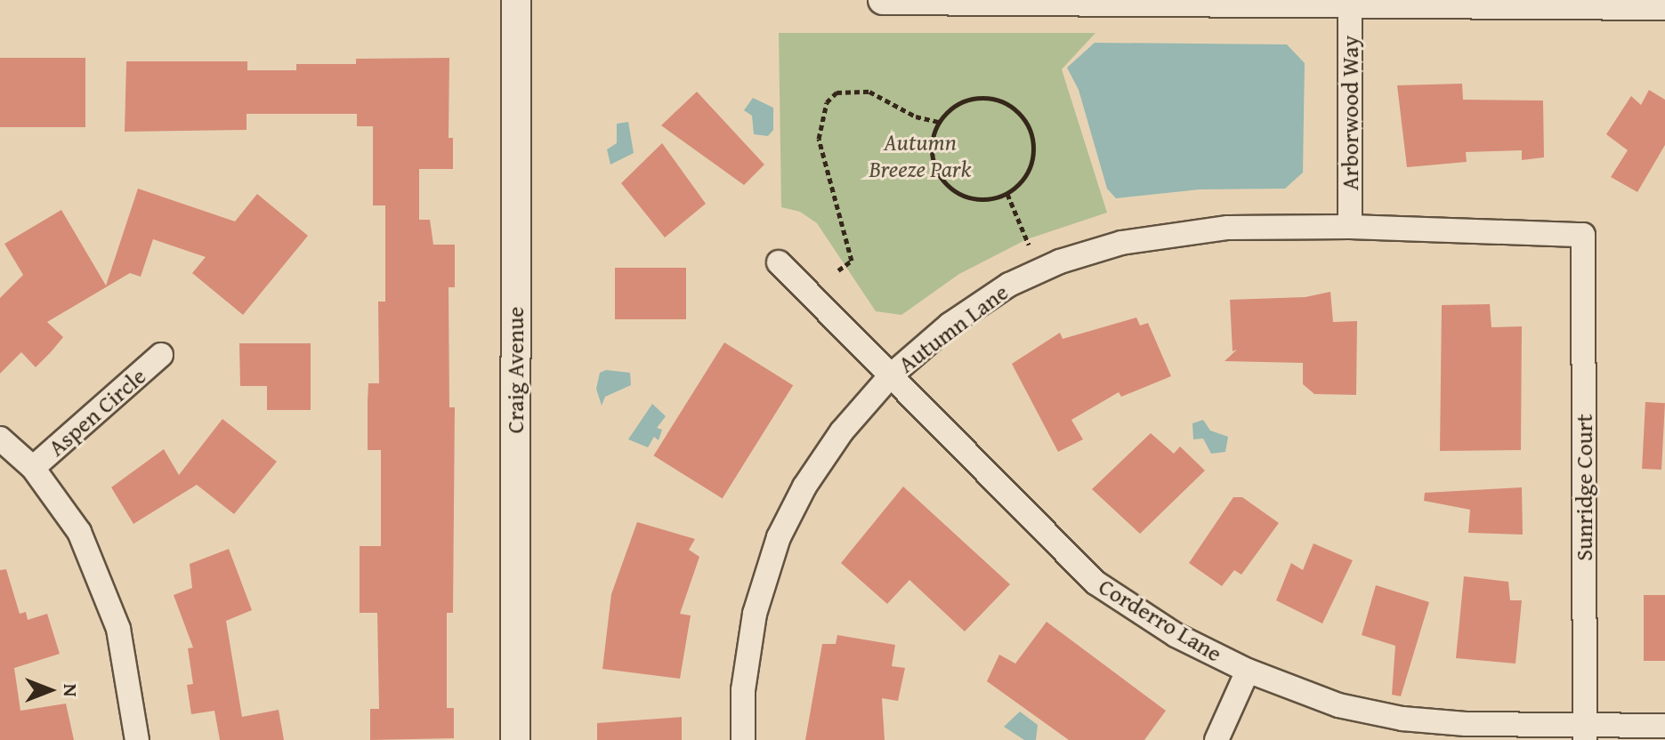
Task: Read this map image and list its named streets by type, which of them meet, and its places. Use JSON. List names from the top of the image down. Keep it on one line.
{"streets":{"street":["Arborwood Way","Autumn Lane","Craig Avenue","Aspen Circle","Sunridge Court","Corderro Lane"]},"crossings":[["Arborwood Way","Autumn Lane"],["Autumn Lane","Sunridge Court"],["Autumn Lane","Corderro Lane"],["Sunridge Court","Corderro Lane"]],"parks":["Autumn Breeze Park"],"north":"right"}
